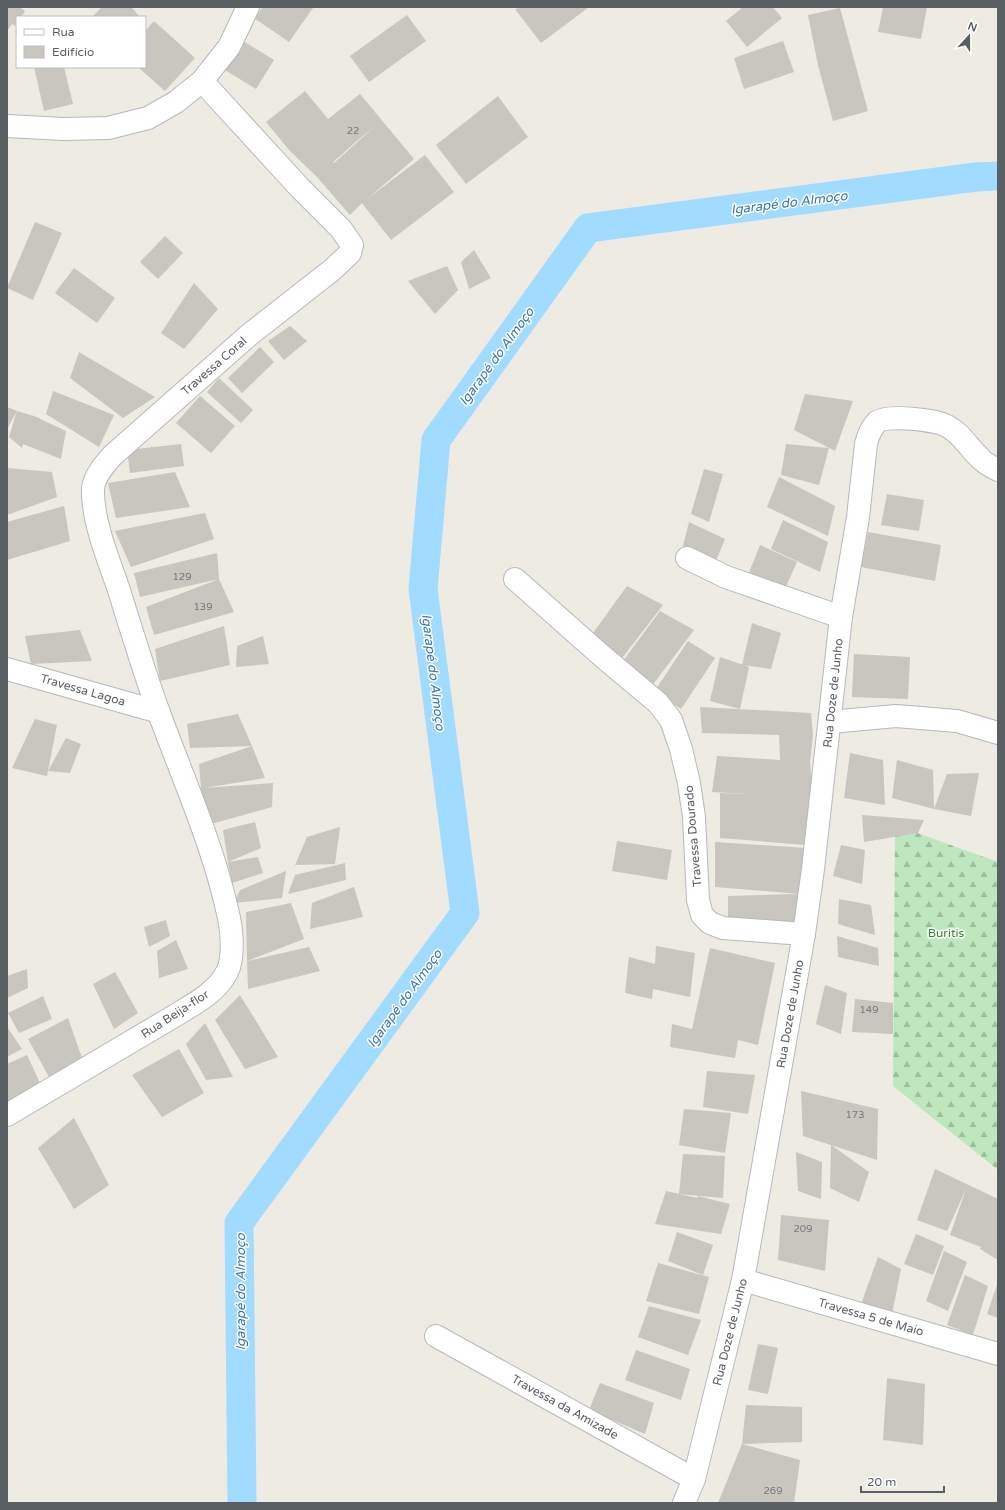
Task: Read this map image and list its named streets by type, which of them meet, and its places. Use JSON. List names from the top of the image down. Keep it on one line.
{"streets":{"street":["Travessa Coral","Travessa Lagoa","Rua Doze de Junho","Travessa Dourado","Rua Beija-flor","Travessa 5 de Maio","Travessa da Amizade"]},"crossings":[["Travessa Coral","Travessa Lagoa"],["Travessa Coral","Rua Beija-flor"],["Travessa Lagoa","Rua Beija-flor"],["Rua Doze de Junho","Travessa Dourado"],["Rua Doze de Junho","Travessa 5 de Maio"],["Rua Doze de Junho","Travessa da Amizade"]],"water":["Igarapé do Almoço"],"parks":["Buritis"],"house_numbers":["22","129","139","149","173","209","269"],"legend":["Rua","Edifício"],"scale_bar":"20 m","north":"top"}
